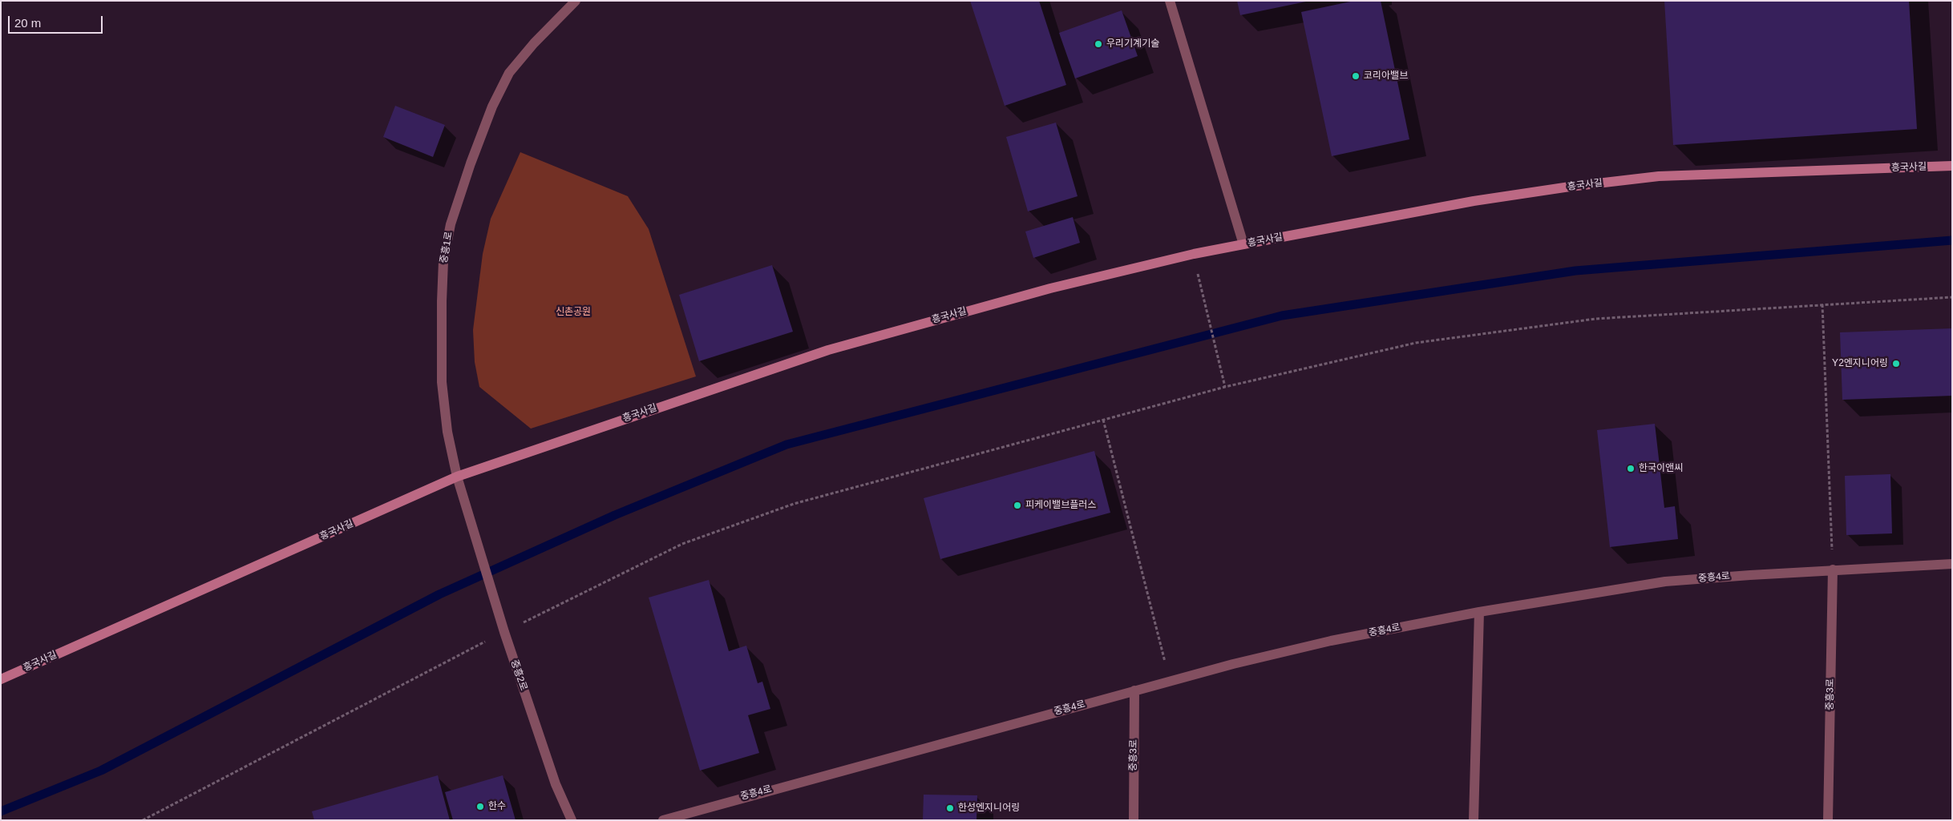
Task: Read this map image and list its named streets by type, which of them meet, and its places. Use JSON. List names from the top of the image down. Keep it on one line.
{"streets":{"street":["흥국사길","중흥1로","중흥4로","중흥2로","중흥3로"]},"crossings":[["흥국사길","중흥1로"],["중흥1로","중흥2로"],["중흥4로","중흥3로"]],"parks":["신촌공원"],"places":["우리기계기술","코리아밸브","Y2엔지니어링","한국이앤씨","피케이밸브플러스","한수","한성엔지니어링"],"scale_bar":"20 m"}
